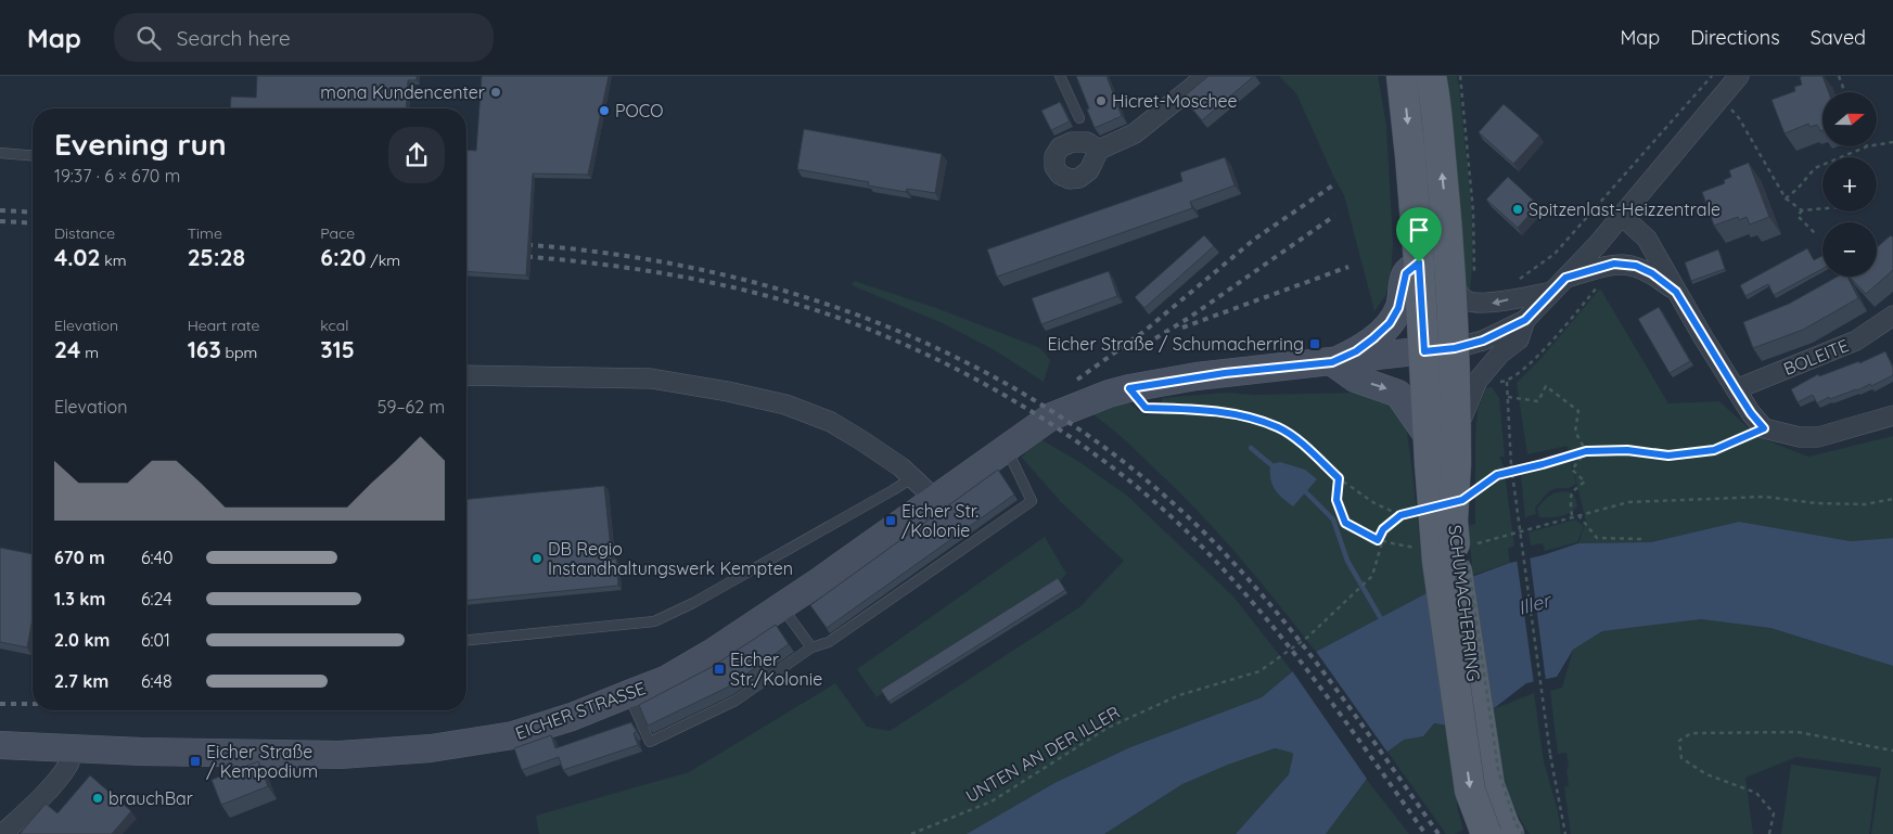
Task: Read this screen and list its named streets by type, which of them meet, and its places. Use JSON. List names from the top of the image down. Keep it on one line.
{"streets":{"main road":["SCHUMACHERRING"],"street":["BOLEITE","EICHER STRASSE"],"path":["UNTEN AN DER ILLER"]},"crossings":[["SCHUMACHERRING","EICHER STRASSE"]],"water":["Iller"],"places":{"other":["mona Kundencenter","Hicret-Moschee","POCO","Spitzenlast-Heizzentrale","DB Regio Instandhaltungswerk Kempten","brauchBar"],"transit":["Eicher Straße / Schumacherring","Eicher Str. /Kolonie","Eicher Str./Kolonie","Eicher Straße / Kempodium"]},"north":"right","page":{"header":"Map","search":"Search here","nav":["Map","Directions","Saved"],"map_buttons":["+","−"],"heading":["Evening run","19:37 · 6 × 670 m"],"stats":[["Distance","4.02 km"],["Time","25:28"],["Pace","6:20 /km"],["Elevation","24 m"],["Heart rate","163 bpm"],["kcal","315"]],"chart":["Elevation","59–62 m"],"list":[{"name":"670 m","note":"6:40"},{"name":"1.3 km","note":"6:24"},{"name":"2.0 km","note":"6:01"},{"name":"2.7 km","note":"6:48"}]}}
